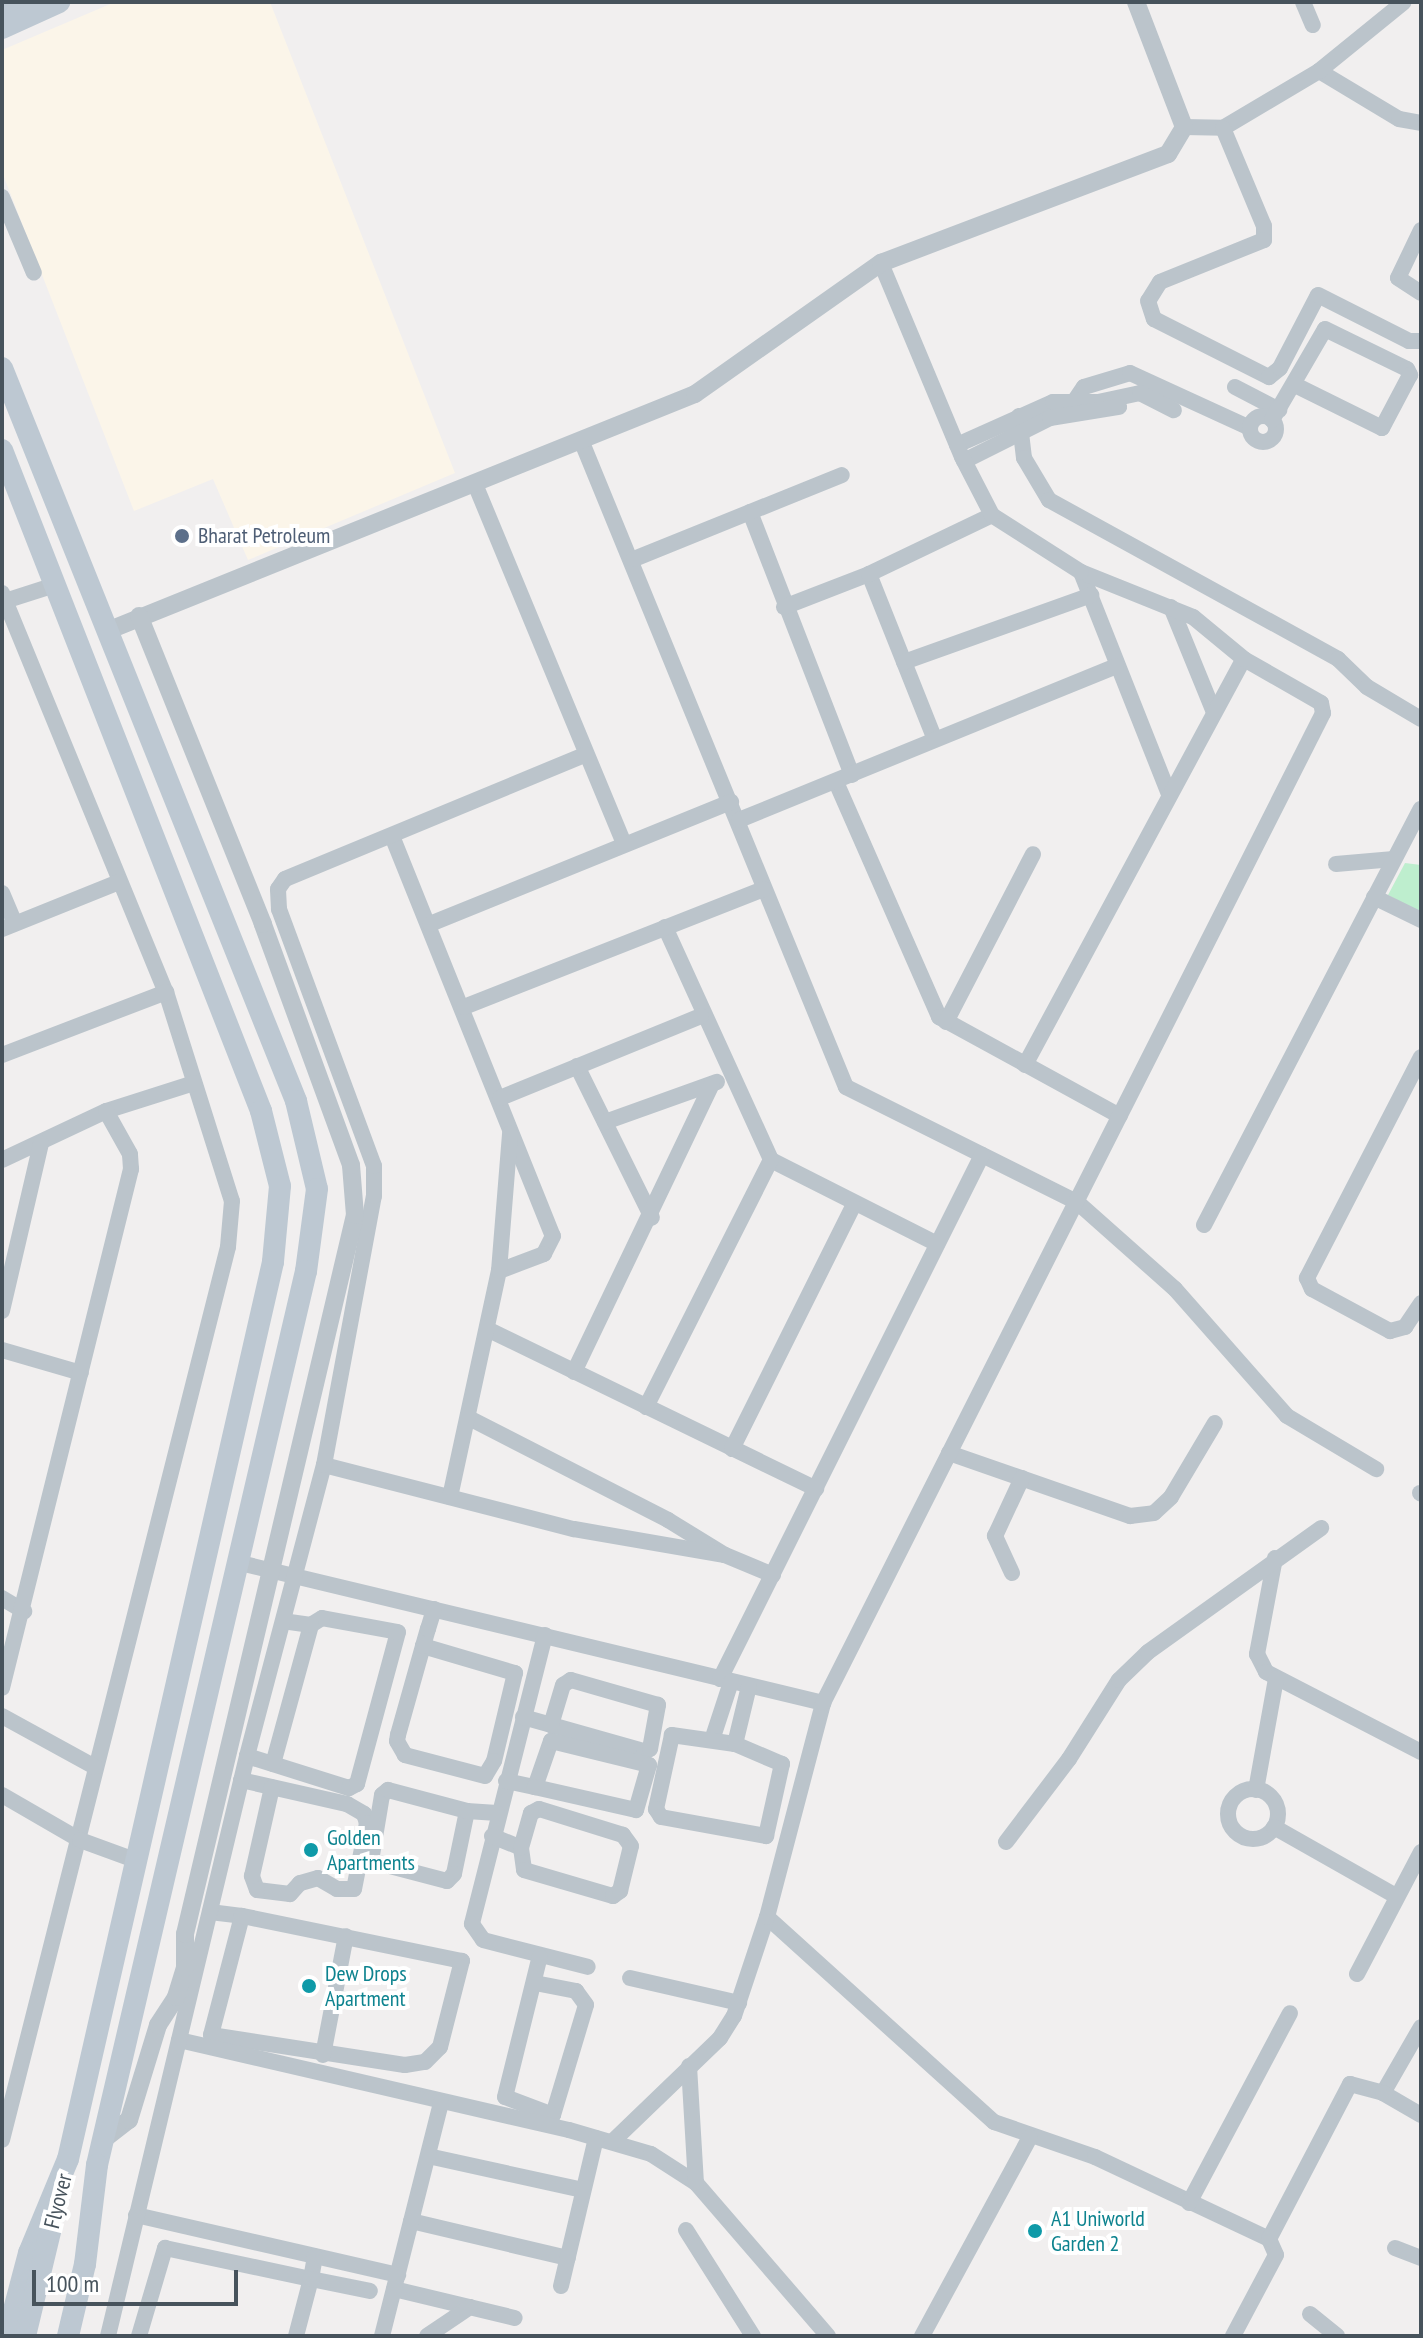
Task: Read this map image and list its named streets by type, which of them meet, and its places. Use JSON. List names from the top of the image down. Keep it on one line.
{"streets":{"main road":["Flyover"]},"places":["Bharat Petroleum","Golden Apartments","Dew Drops Apartment","A1 Uniworld Garden 2"],"scale_bar":"100 m"}
